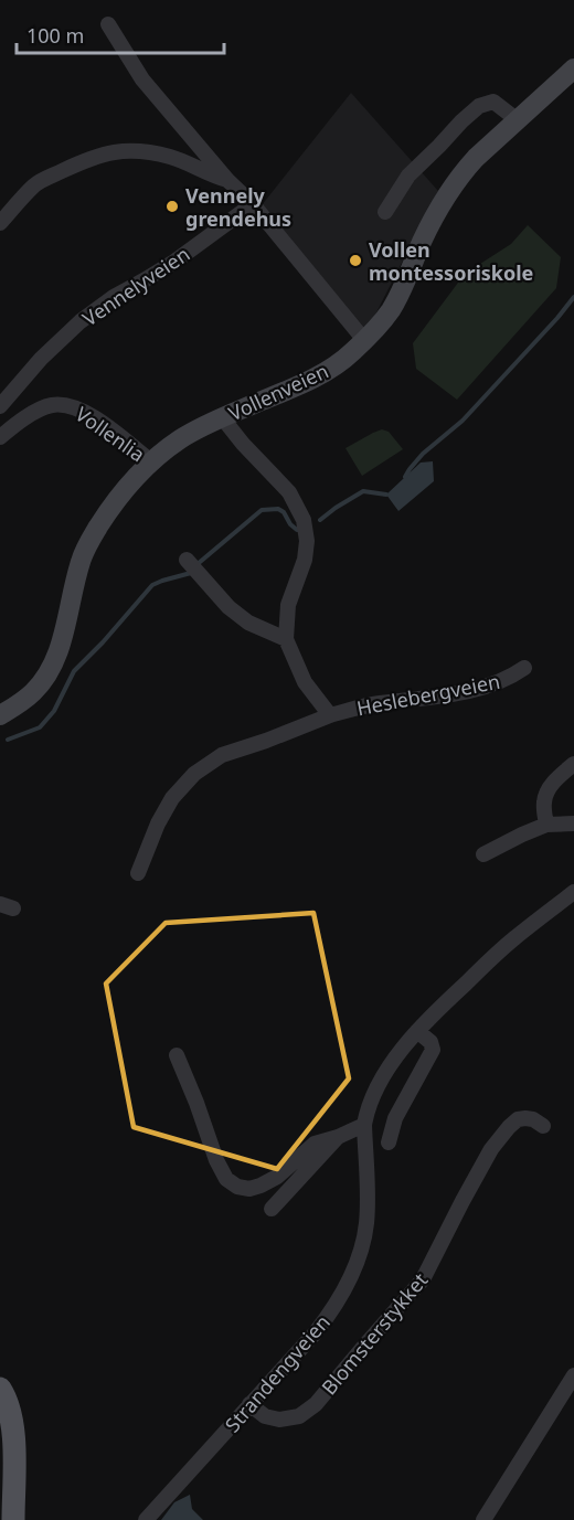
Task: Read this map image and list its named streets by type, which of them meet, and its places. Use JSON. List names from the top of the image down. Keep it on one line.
{"streets":{"main road":["Vollenveien"],"street":["Vennelyveien","Vollenlia","Heslebergveien","Blomsterstykket","Strandengveien"]},"crossings":[["Vollenveien","Vollenlia"],["Vollenveien","Heslebergveien"],["Blomsterstykket","Strandengveien"]],"places":["Vennely grendehus","Vollen montessoriskole"],"scale_bar":"100 m"}
